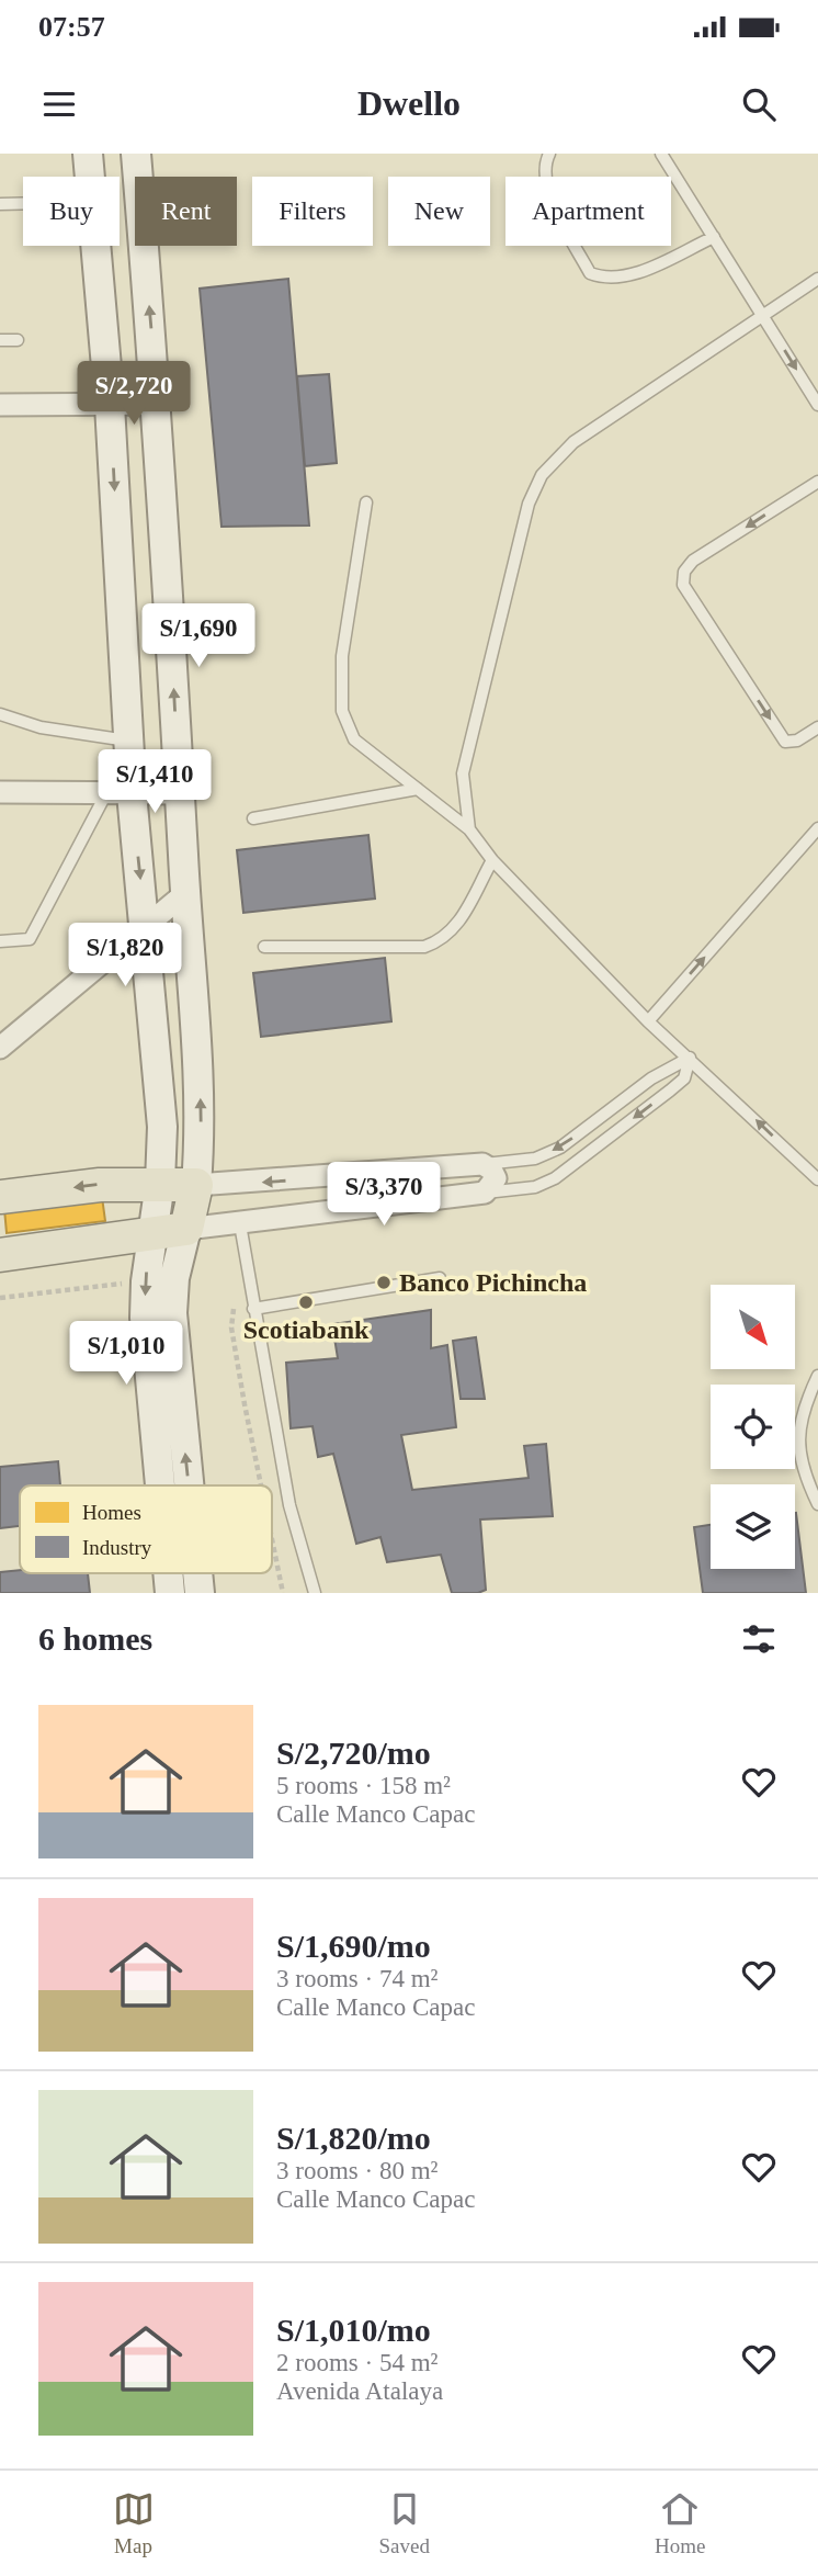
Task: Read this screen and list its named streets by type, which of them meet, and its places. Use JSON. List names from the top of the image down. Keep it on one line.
{"places":["Banco Pichincha","Scotiabank"],"legend":["Homes","Industry"],"north":"bottom right","page":{"status":"07:57","header":"Dwello","chip":["Buy","Rent","Filters","New","Apartment"],"price":["S/2,720","S/1,690","S/1,410","S/1,820","S/3,370","S/1,010"],"heading":"6 homes","list":[{"name":"S/2,720/mo","note":"5 rooms · 158 m² · Calle Manco Capac"},{"name":"S/1,690/mo","note":"3 rooms · 74 m² · Calle Manco Capac"},{"name":"S/1,820/mo","note":"3 rooms · 80 m² · Calle Manco Capac"},{"name":"S/1,010/mo","note":"2 rooms · 54 m² · Avenida Atalaya"}],"tabs":["Map","Saved","Home"]}}
